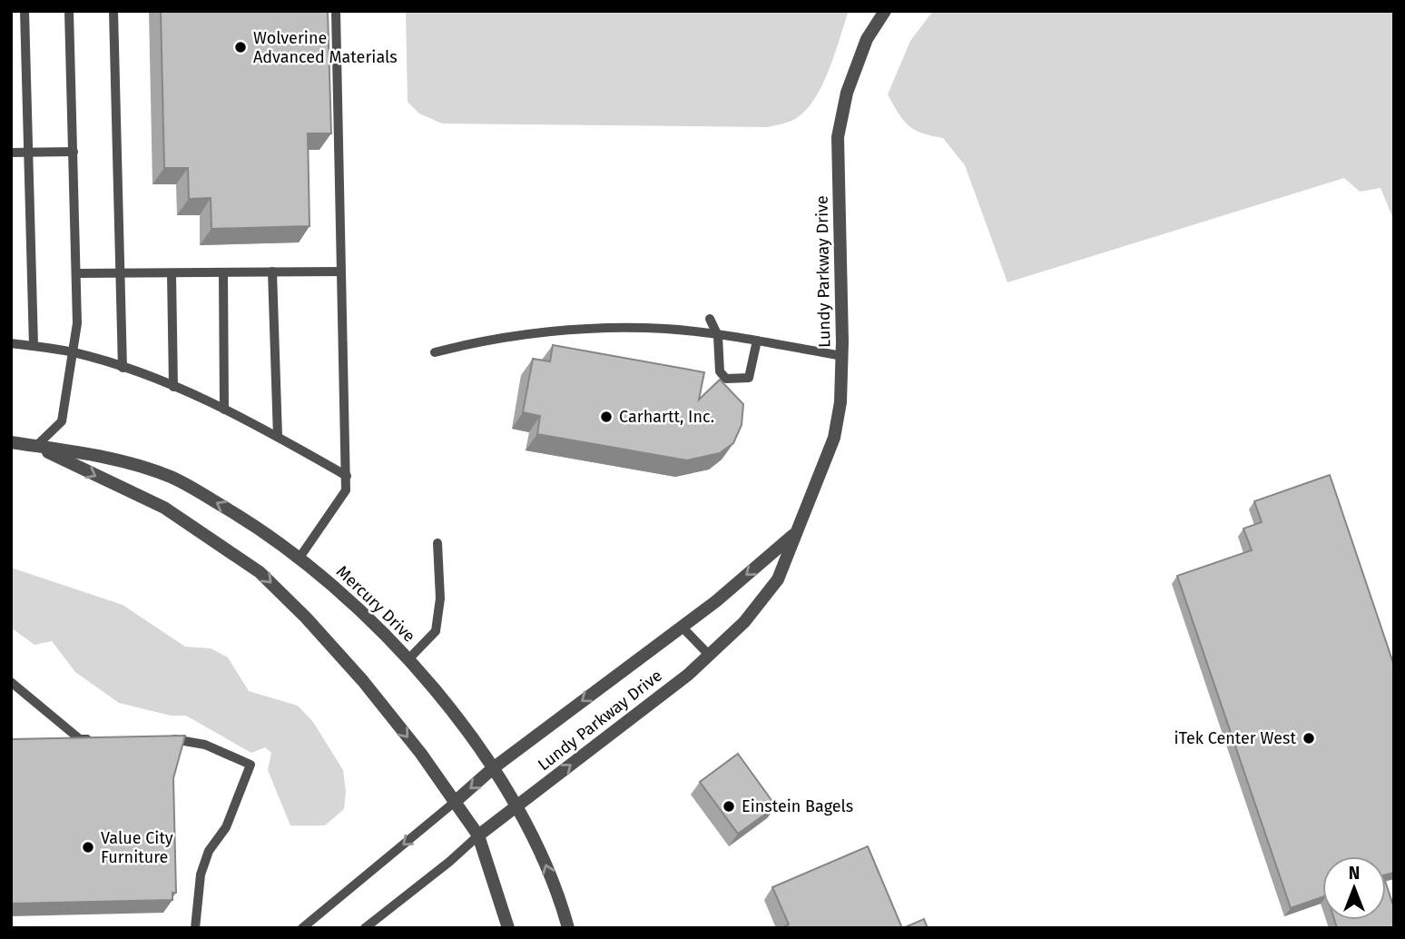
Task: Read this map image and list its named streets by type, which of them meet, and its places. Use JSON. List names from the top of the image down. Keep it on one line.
{"streets":{"street":["Lundy Parkway Drive","Mercury Drive"]},"crossings":[["Lundy Parkway Drive","Mercury Drive"]],"places":["Wolverine Advanced Materials","Carhartt, Inc.","iTek Center West","Einstein Bagels","Value City Furniture"],"north":"top"}
